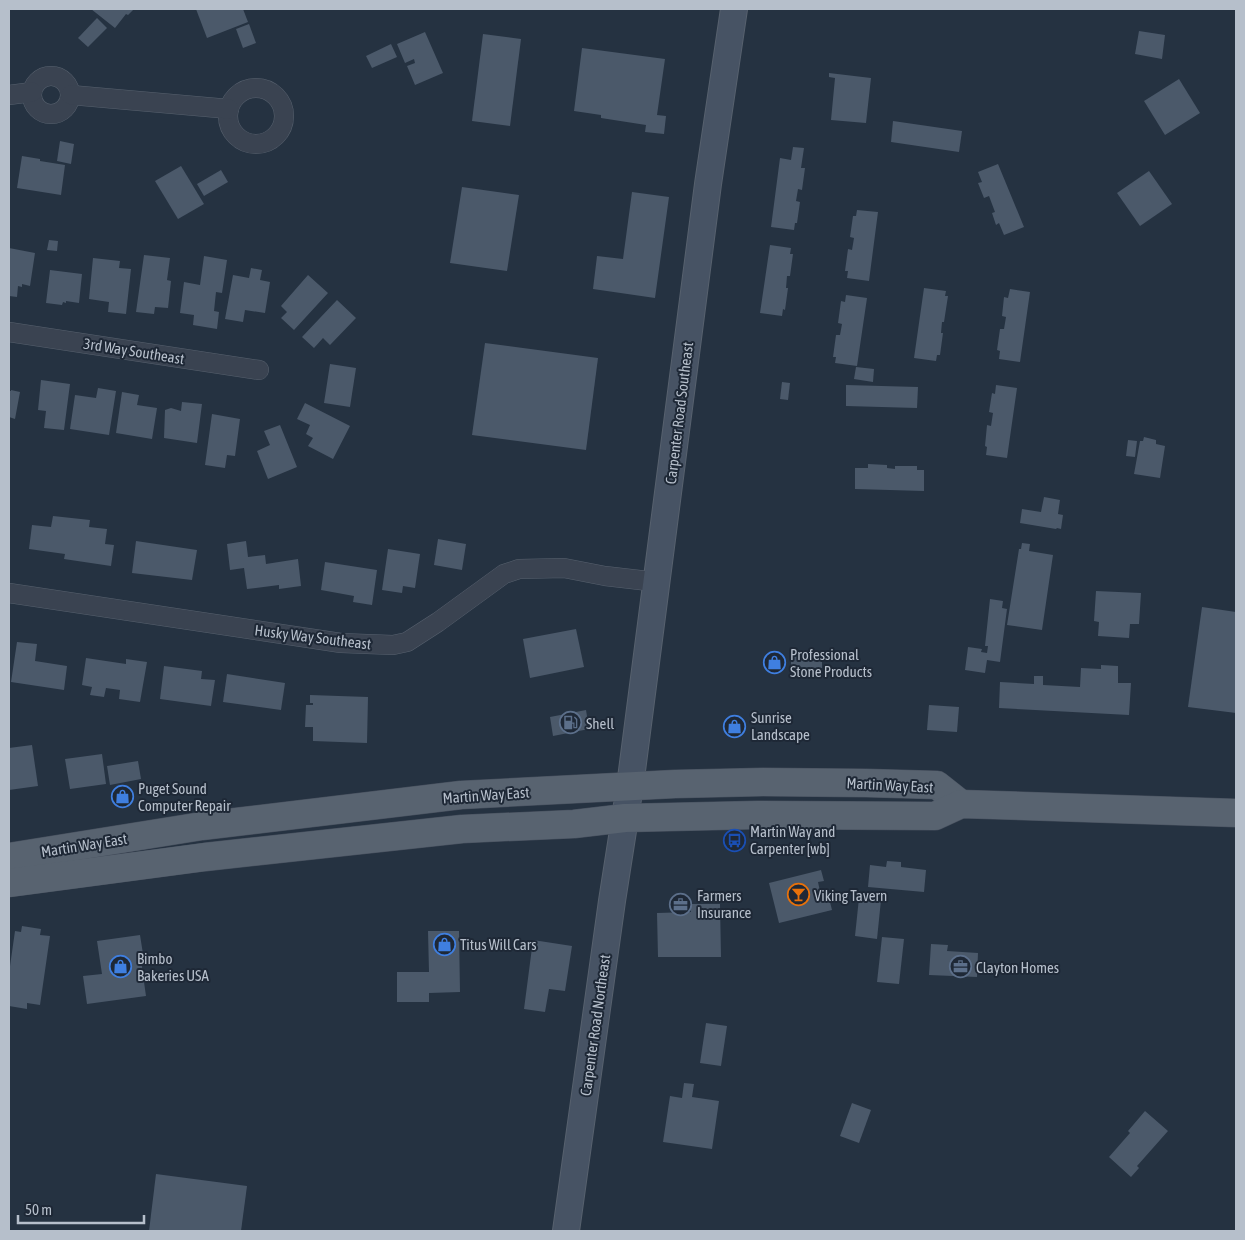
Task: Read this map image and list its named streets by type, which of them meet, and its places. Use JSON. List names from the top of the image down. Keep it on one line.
{"streets":{"main road":["Carpenter Road Southeast","Martin Way East","Carpenter Road Northeast"],"street":["3rd Way Southeast","Husky Way Southeast"]},"crossings":[["Carpenter Road Southeast","Husky Way Southeast"],["Carpenter Road Southeast","Martin Way East"],["Carpenter Road Southeast","Carpenter Road Northeast"],["Martin Way East","Carpenter Road Northeast"]],"places":{"shop":["Professional Stone Products","Sunrise Landscape","Puget Sound Computer Repair","Titus Will Cars","Bimbo Bakeries USA"],"fuel station":["Shell"],"bus stop":["Martin Way and Carpenter [wb]"],"bar":["Viking Tavern"],"office":["Farmers Insurance","Clayton Homes"]},"scale_bar":"50 m"}
